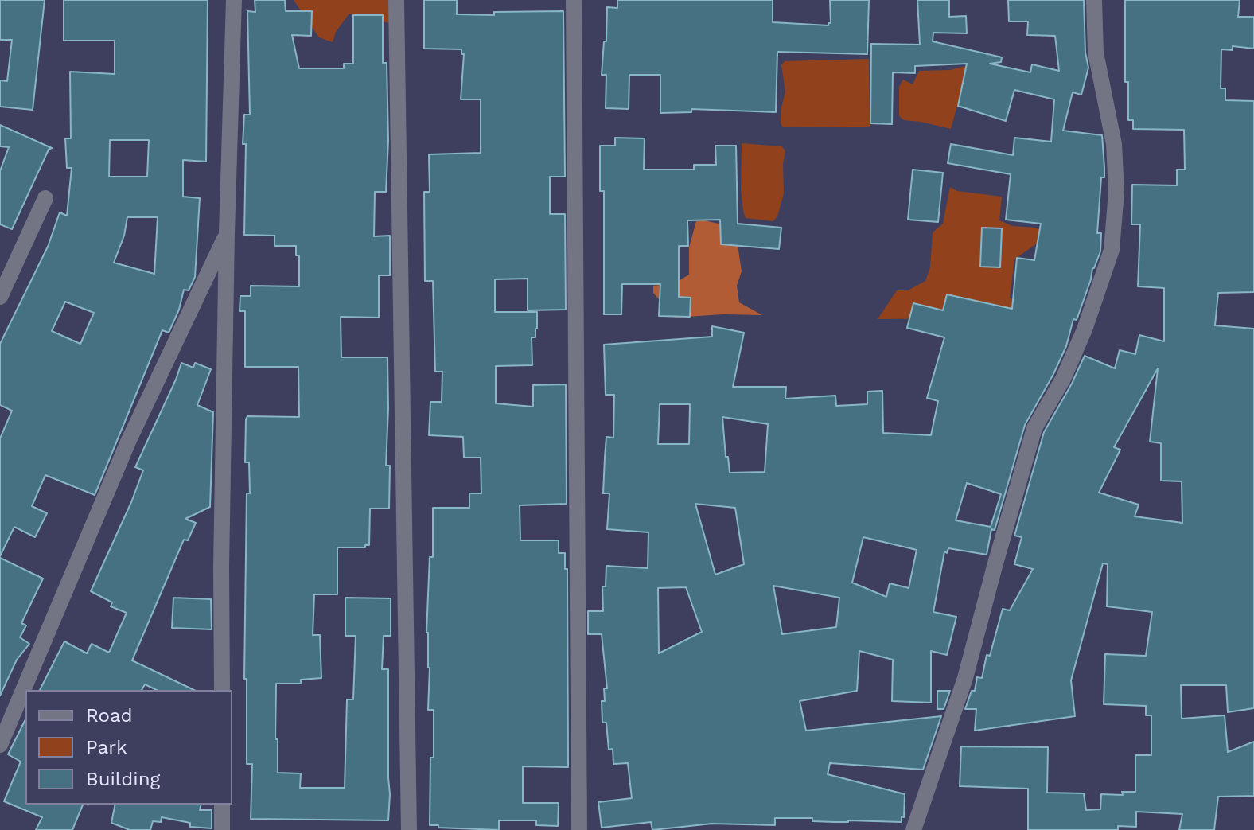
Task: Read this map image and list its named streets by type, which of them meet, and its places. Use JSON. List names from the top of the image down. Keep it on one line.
{"legend":["Road","Park","Building"]}
